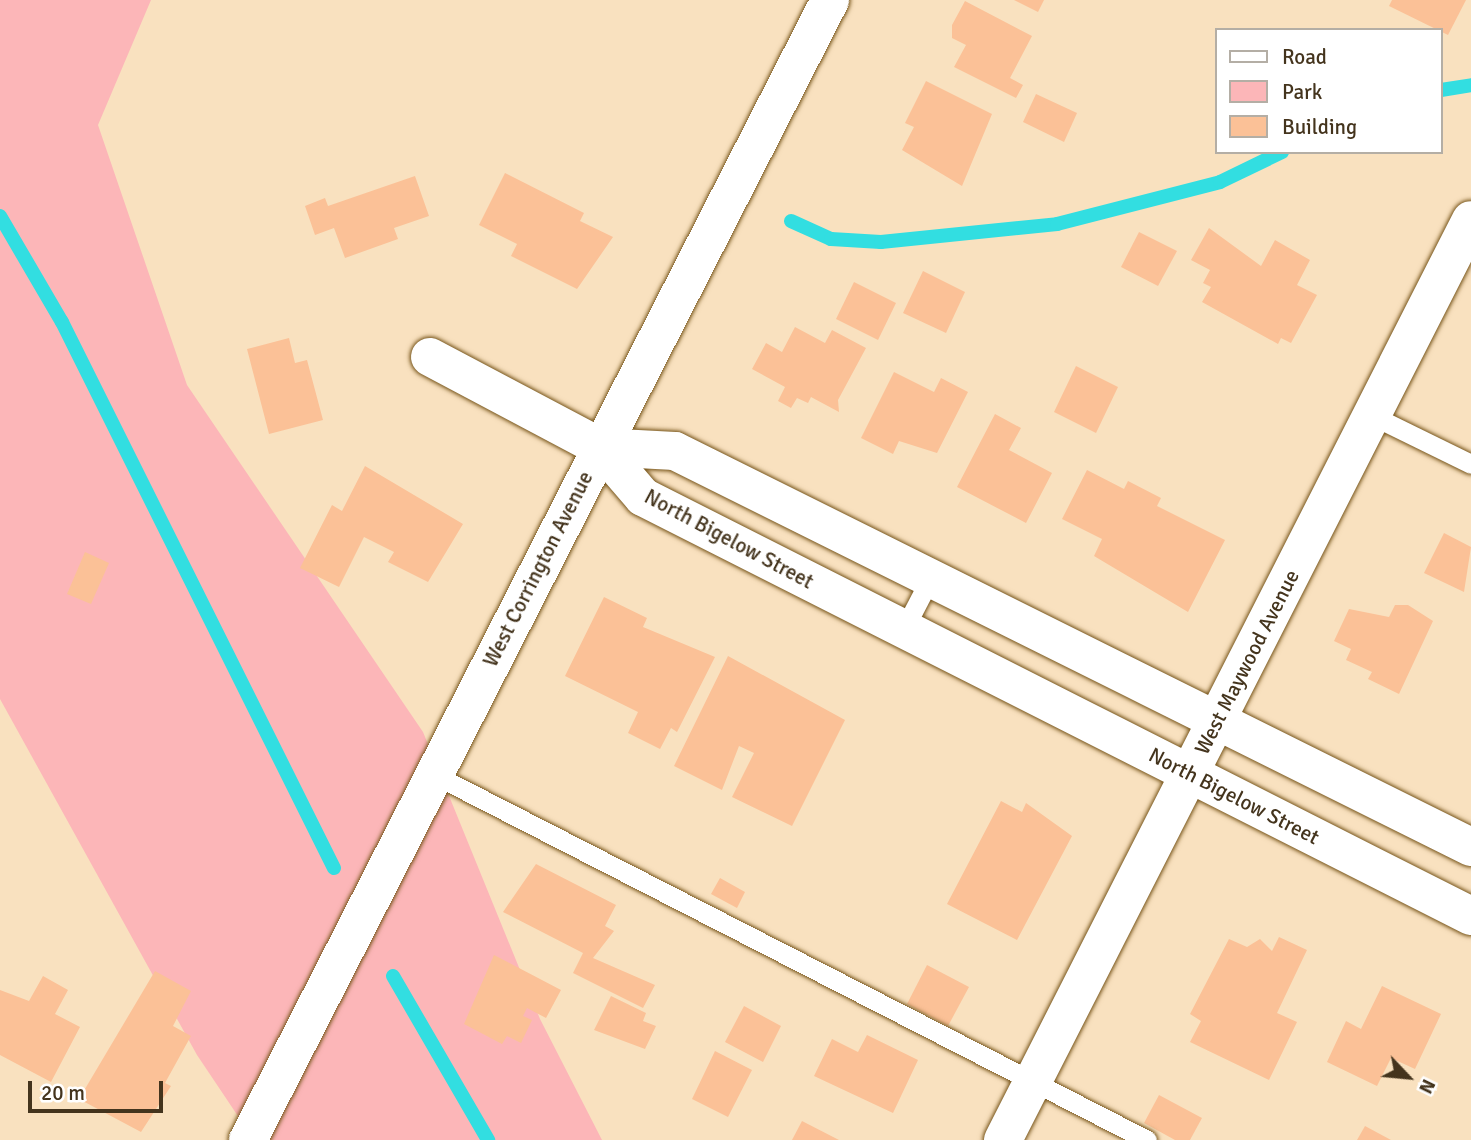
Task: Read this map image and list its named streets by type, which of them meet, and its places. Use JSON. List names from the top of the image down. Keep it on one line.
{"streets":{"street":["North Bigelow Street","West Corrington Avenue","West Maywood Avenue"]},"crossings":[["North Bigelow Street","West Corrington Avenue"],["North Bigelow Street","West Maywood Avenue"]],"legend":["Road","Park","Building"],"scale_bar":"20 m","north":"bottom right"}
